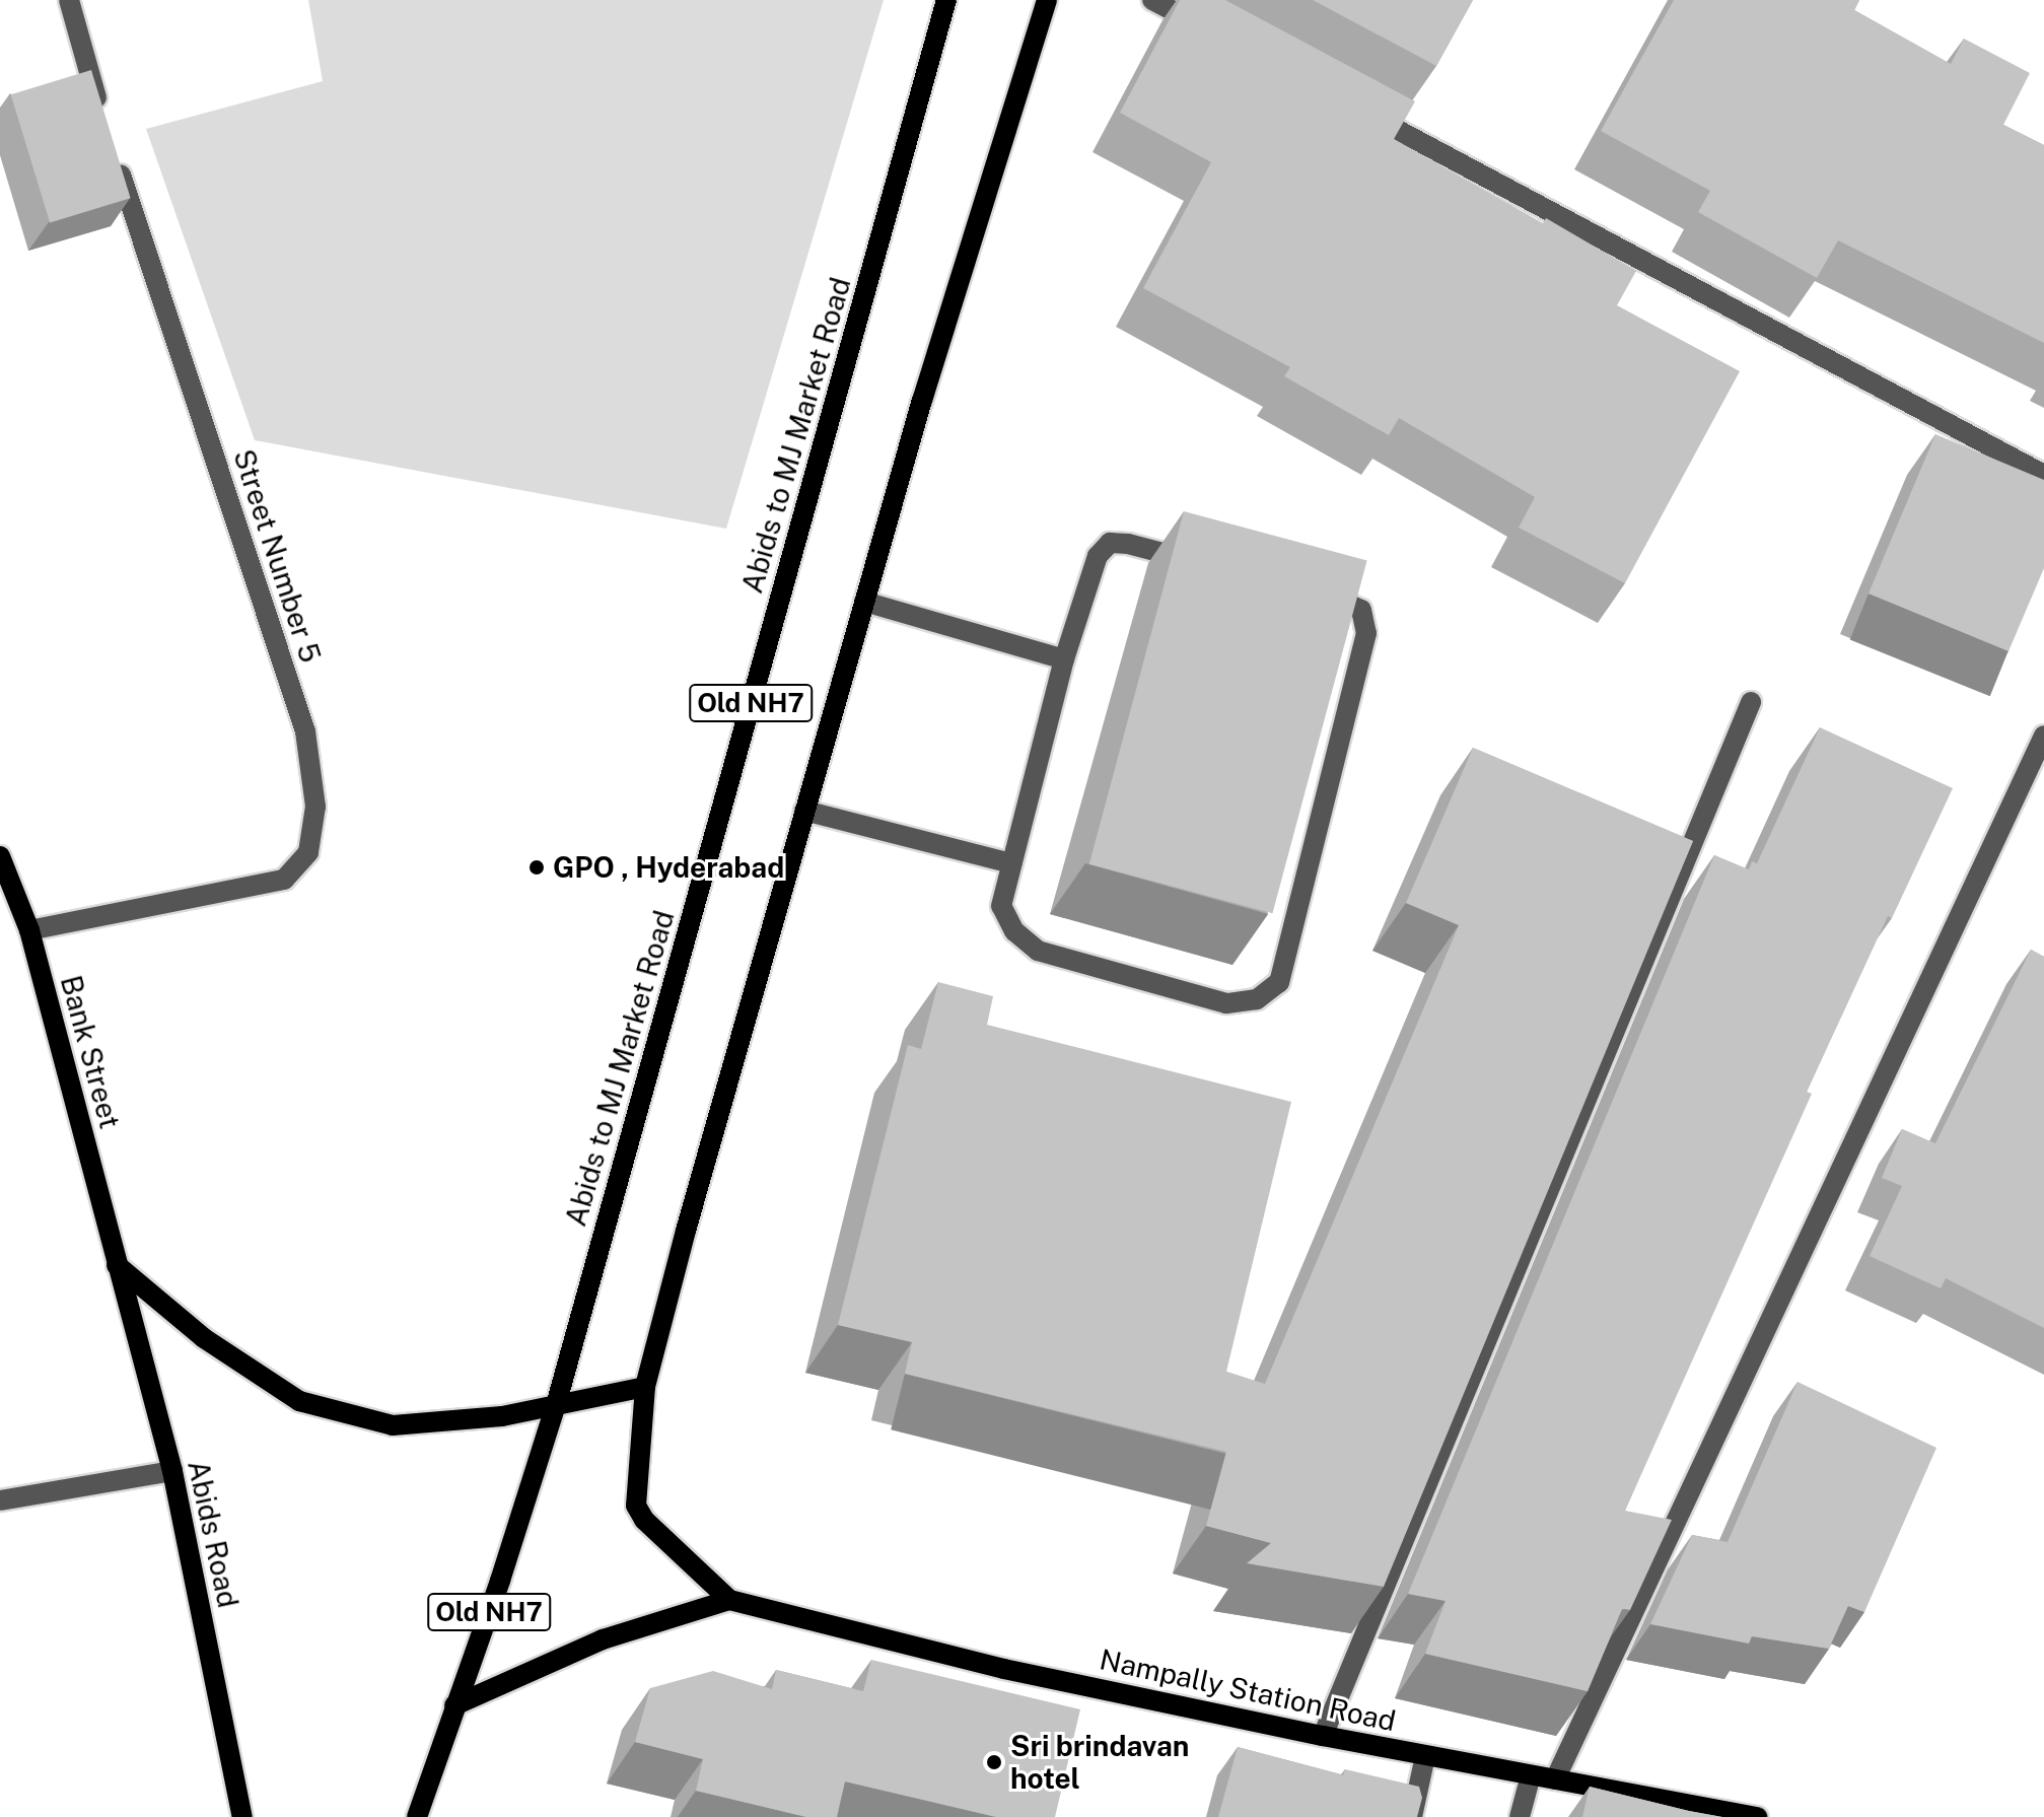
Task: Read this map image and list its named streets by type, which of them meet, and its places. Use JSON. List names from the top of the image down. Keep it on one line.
{"streets":{"main road":["Abids to MJ Market Road","Old NH7","Bank Street","Abids Road","Nampally Station Road"],"street":["Street Number 5"]},"crossings":[["Street Number 5","Bank Street"],["Bank Street","Abids Road"]],"places":["GPO , Hyderabad","Sri brindavan hotel"]}
